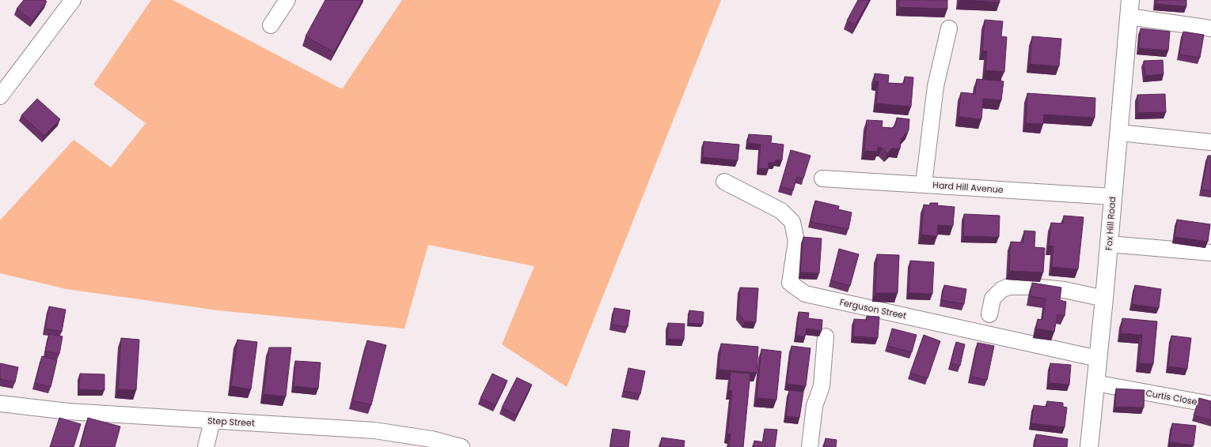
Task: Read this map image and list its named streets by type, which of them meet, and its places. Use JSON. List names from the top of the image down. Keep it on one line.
{"streets":{"main road":["Fox Hill Road"],"street":["Hard Hill Avenue","Ferguson Street","Curtis Close","Step Street"]},"crossings":[["Hard Hill Avenue","Fox Hill Road"],["Fox Hill Road","Ferguson Street"],["Fox Hill Road","Curtis Close"]]}
